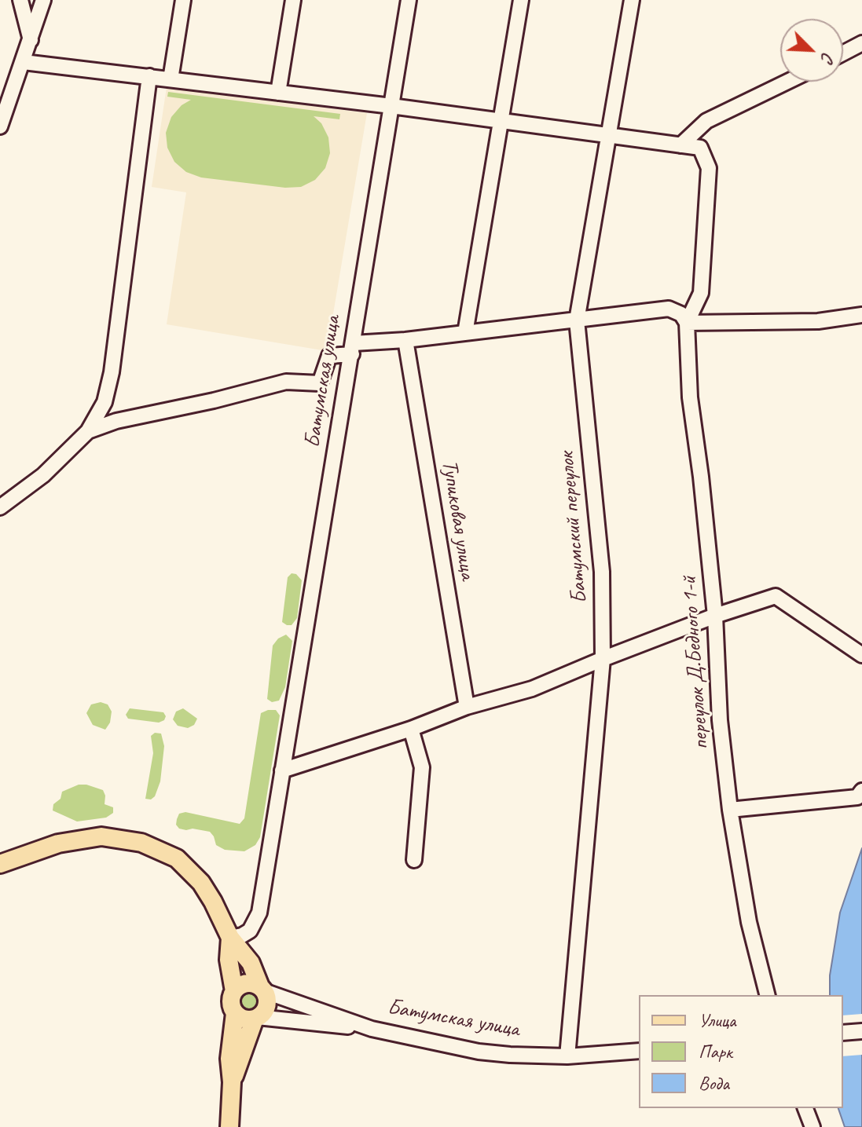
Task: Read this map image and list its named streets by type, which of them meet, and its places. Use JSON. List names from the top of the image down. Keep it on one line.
{"streets":{"street":["Батумская улица","Тупиковая улица","Батумский переулок","переулок Д.Бедного 1-й"]},"crossings":[["Батумская улица","Батумский переулок"]],"legend":["Улица","Парк","Вода"],"north":"bottom right"}
